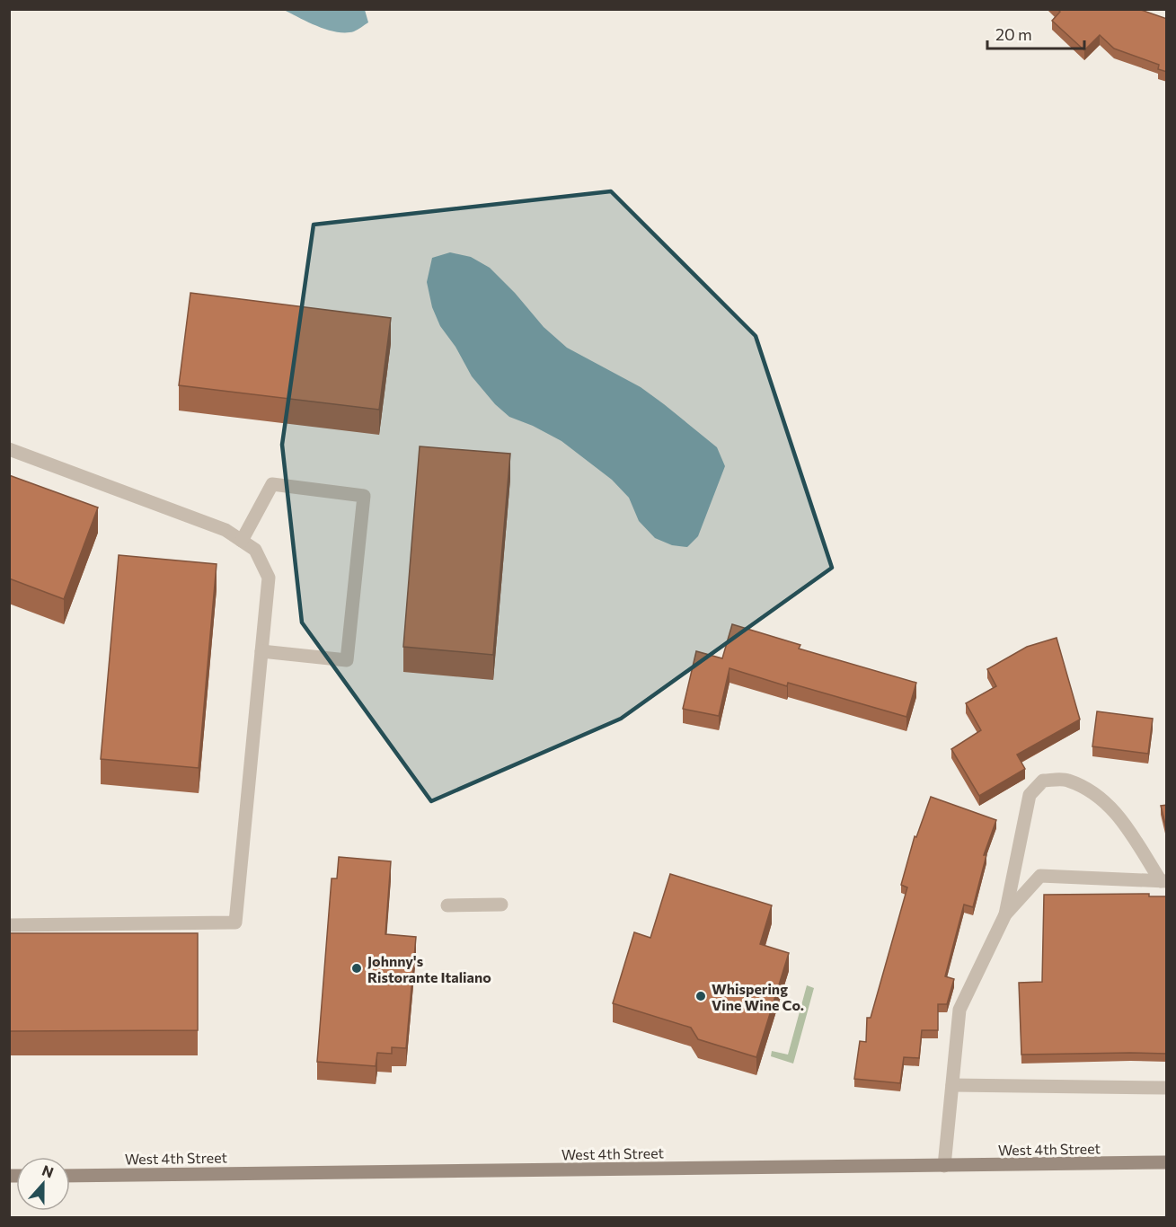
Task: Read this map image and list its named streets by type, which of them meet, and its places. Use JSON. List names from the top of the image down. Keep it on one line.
{"streets":{"main road":["West 4th Street"]},"places":["Johnny's Ristorante Italiano","Whispering Vine Wine Co."],"scale_bar":"20 m","north":"top"}
